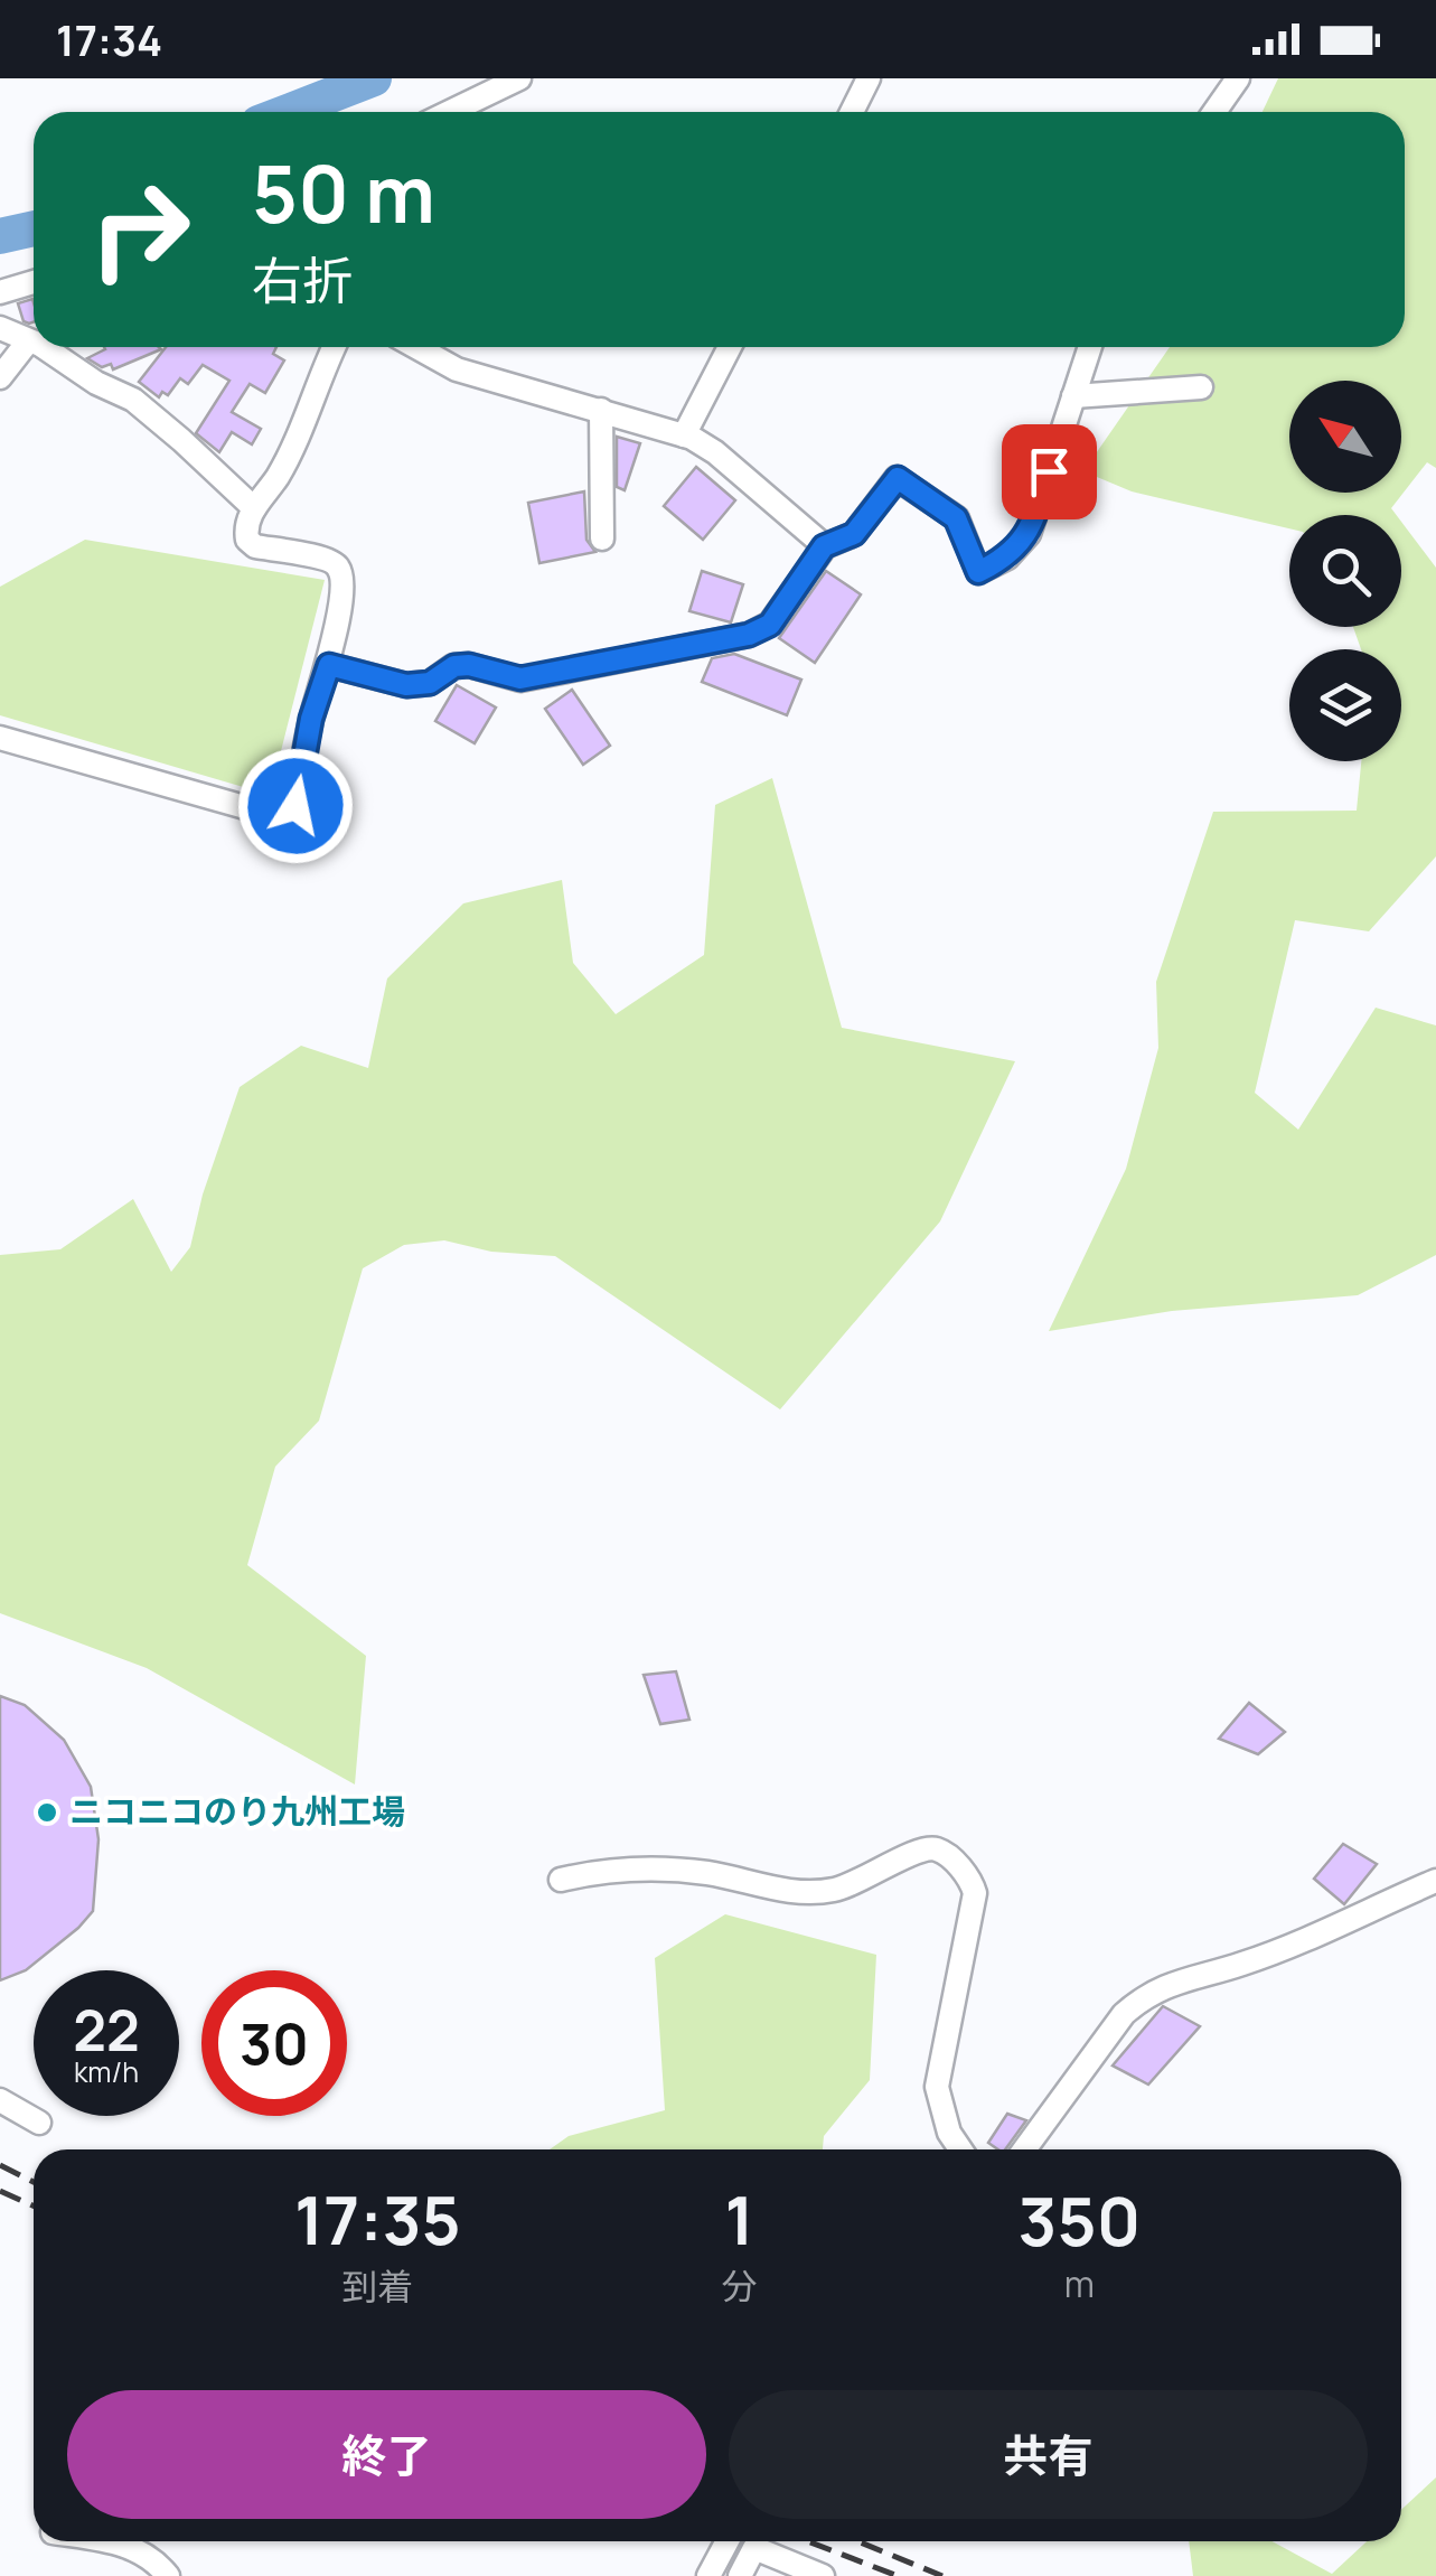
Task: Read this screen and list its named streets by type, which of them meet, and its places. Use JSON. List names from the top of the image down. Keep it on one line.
{"places":["ニコニコのり九州工場"],"north":"top left","page":{"status":"17:34","turn":["50 m","右折"],"speed":"22 km/h","limit":"30","eta":["17:35","到着","1","分","350","m"],"buttons":["終了","共有"]}}
